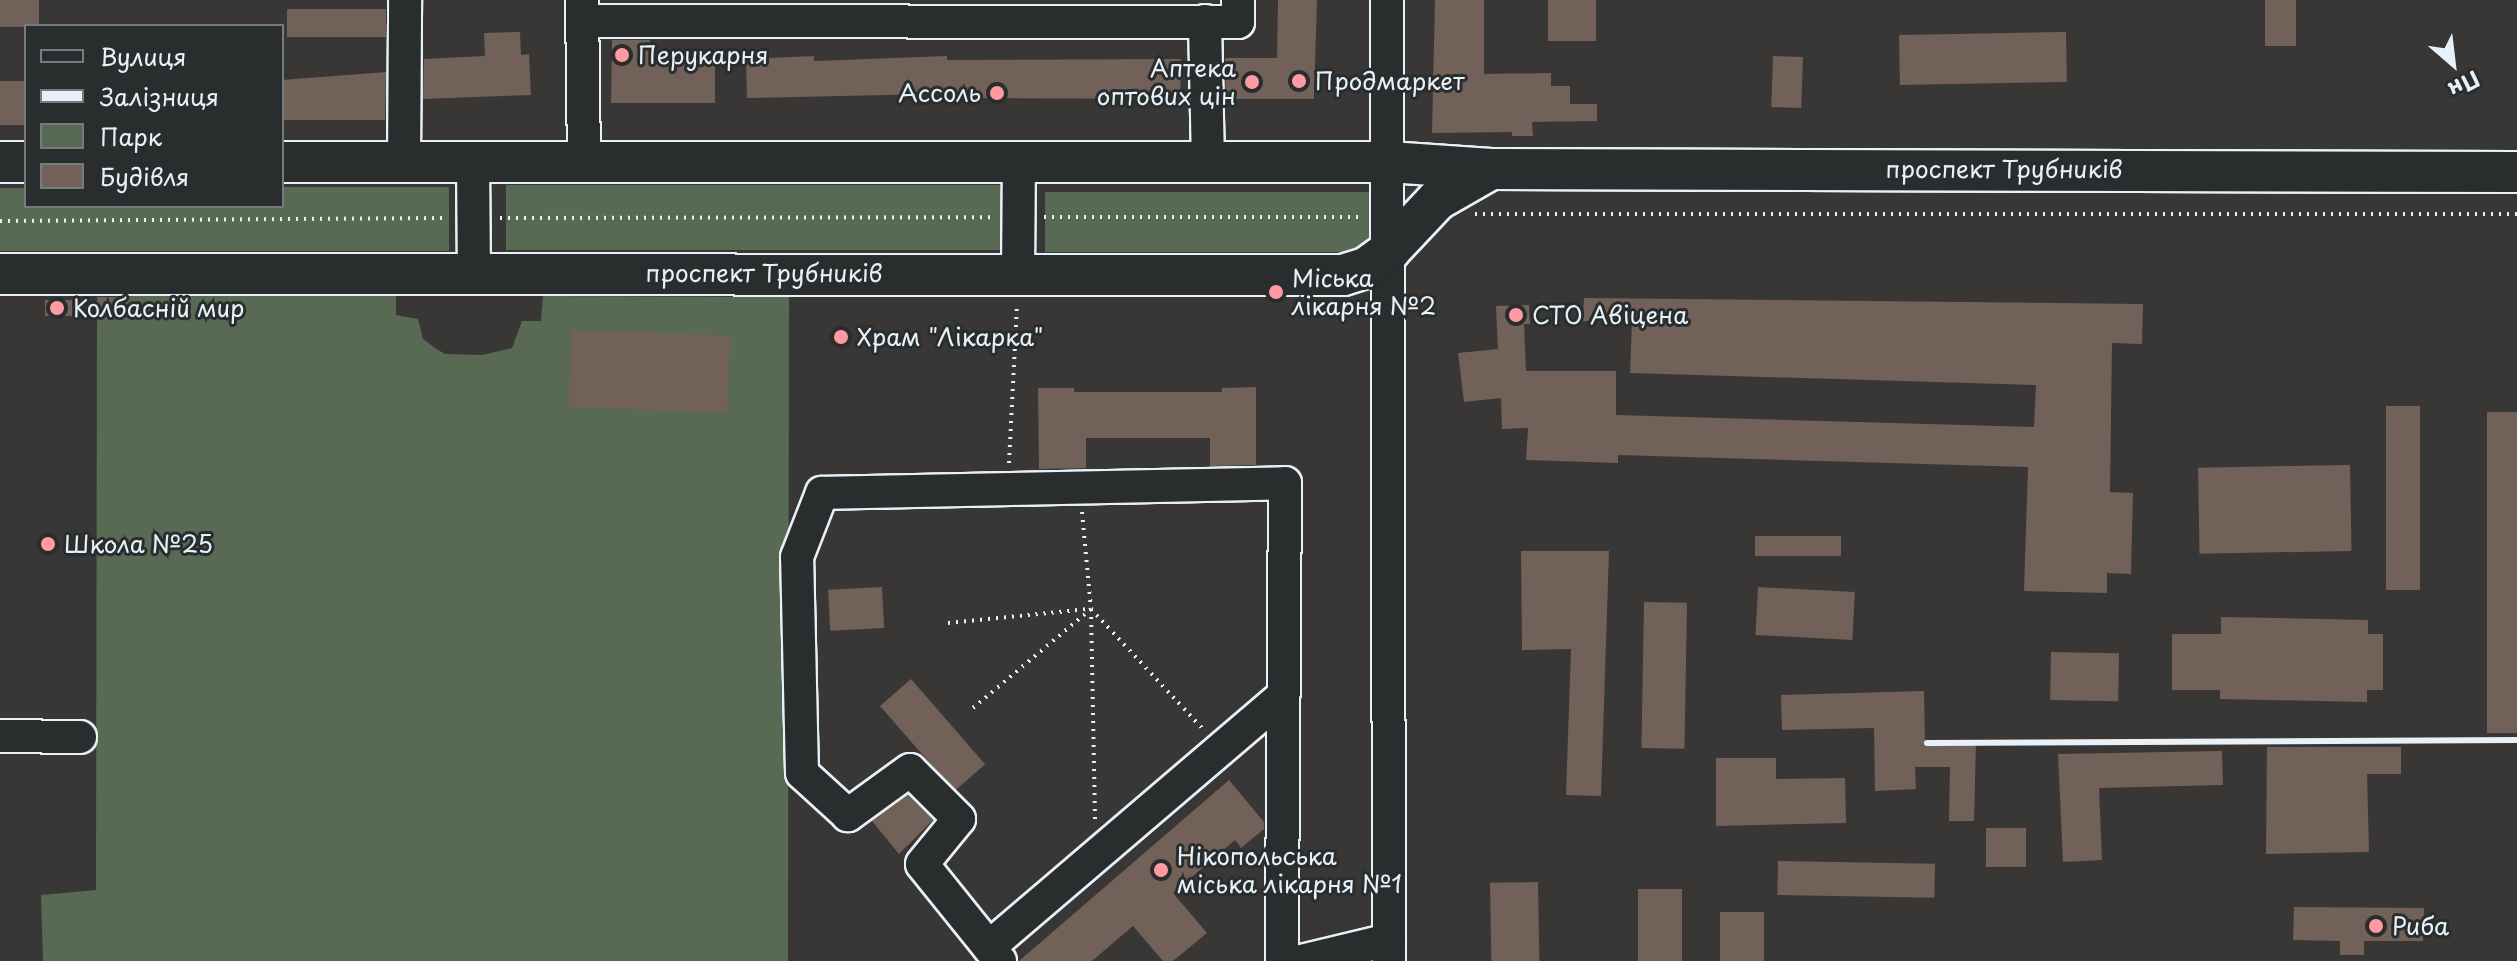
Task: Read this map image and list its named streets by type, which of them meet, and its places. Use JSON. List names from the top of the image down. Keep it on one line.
{"streets":{"main road":["проспект Трубників"]},"places":["Перукарня","Продмаркет","Аптека оптових цін","Ассоль","Міська лікарня №2","Колбасній мир","СТО Авіцена","Храм \"Лікарка\"","Школа №25","Нікопольська міська лікарня №1","Риба"],"legend":["Вулиця","Залізниця","Парк","Будівля"],"north":"bottom right"}
